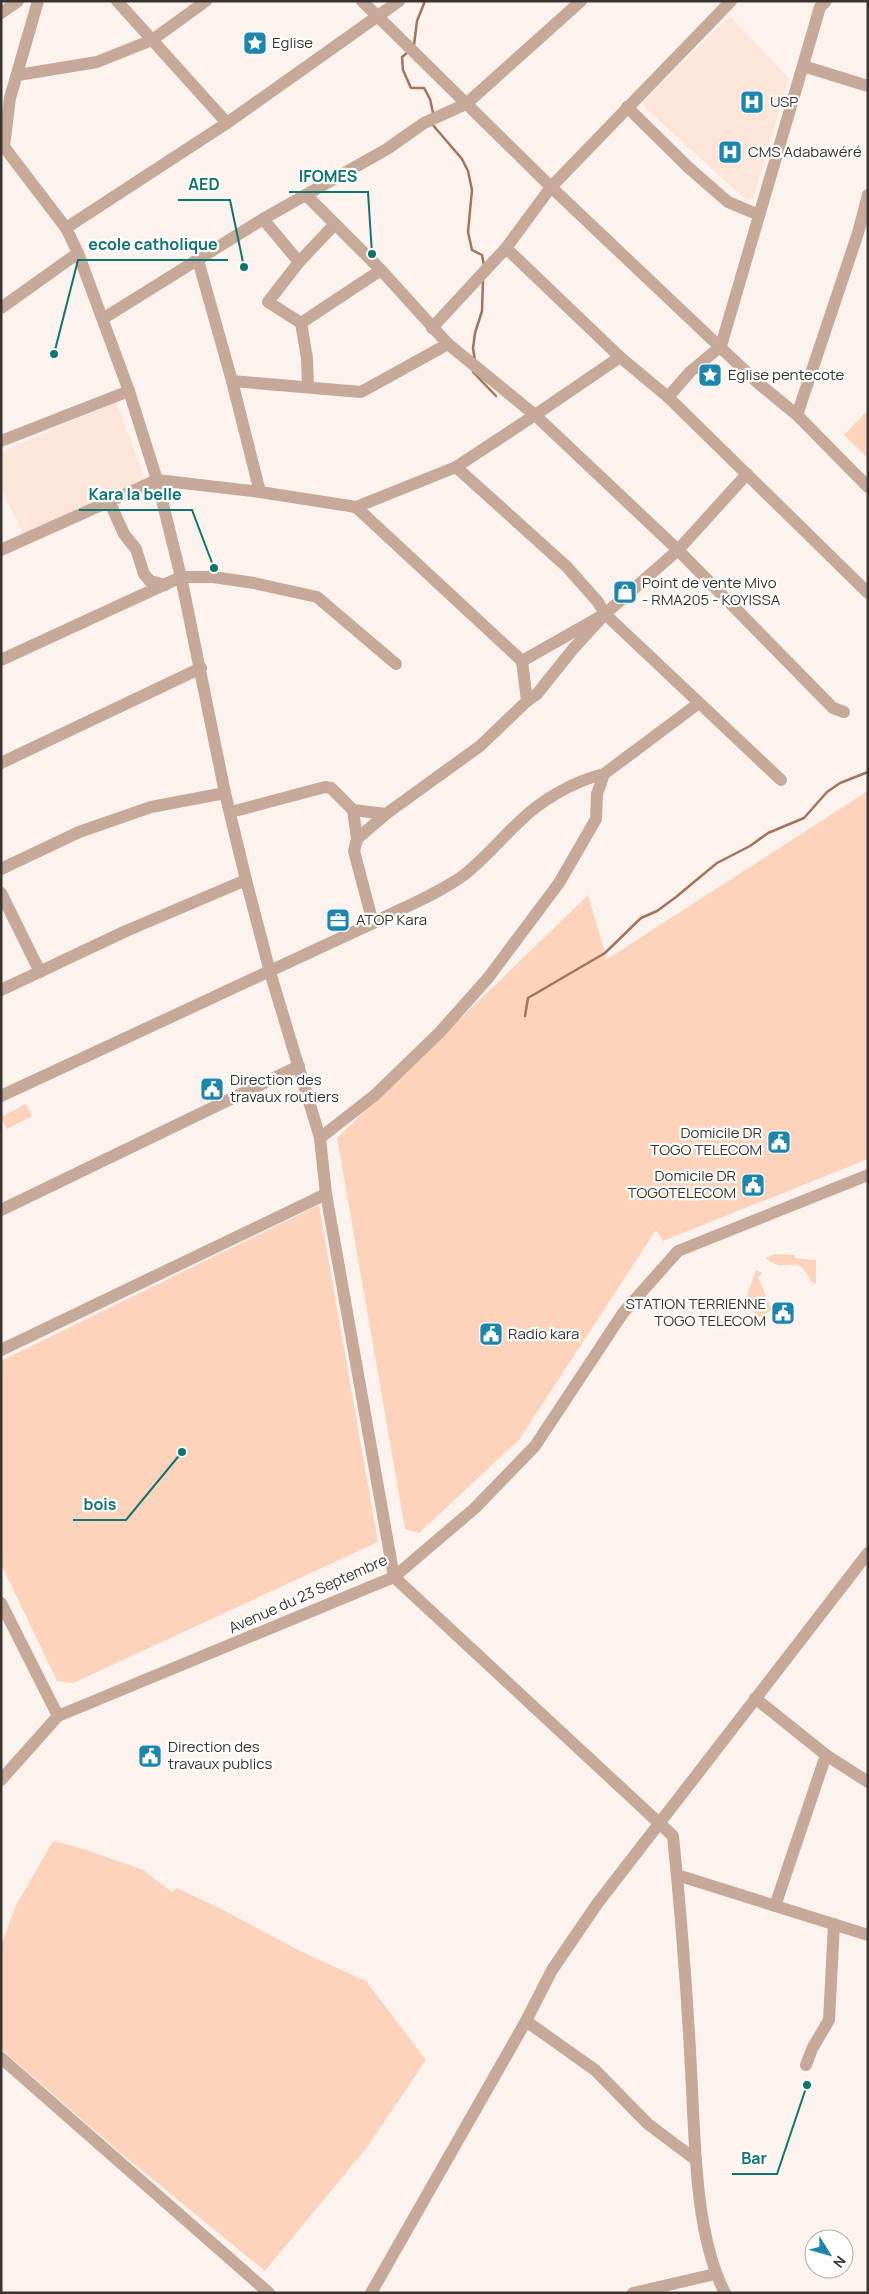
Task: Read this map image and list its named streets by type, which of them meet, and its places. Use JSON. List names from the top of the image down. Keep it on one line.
{"streets":{"street":["Avenue du 23 Septembre"]},"places":{"place":["Eglise","Eglise pentecote"],"hospital":["USP","CMS Adabawéré"],"other":["IFOMES","AED","ecole catholique","Kara la belle","bois","Bar"],"shop":["Point de vente Mivo - RMA205 - KOYISSA"],"office":["ATOP Kara"],"public building":["Direction des travaux routiers","Domicile DR TOGO TELECOM","Domicile DR TOGOTELECOM","STATION TERRIENNE TOGO TELECOM","Radio kara","Direction des travaux publics"]},"north":"bottom right"}
